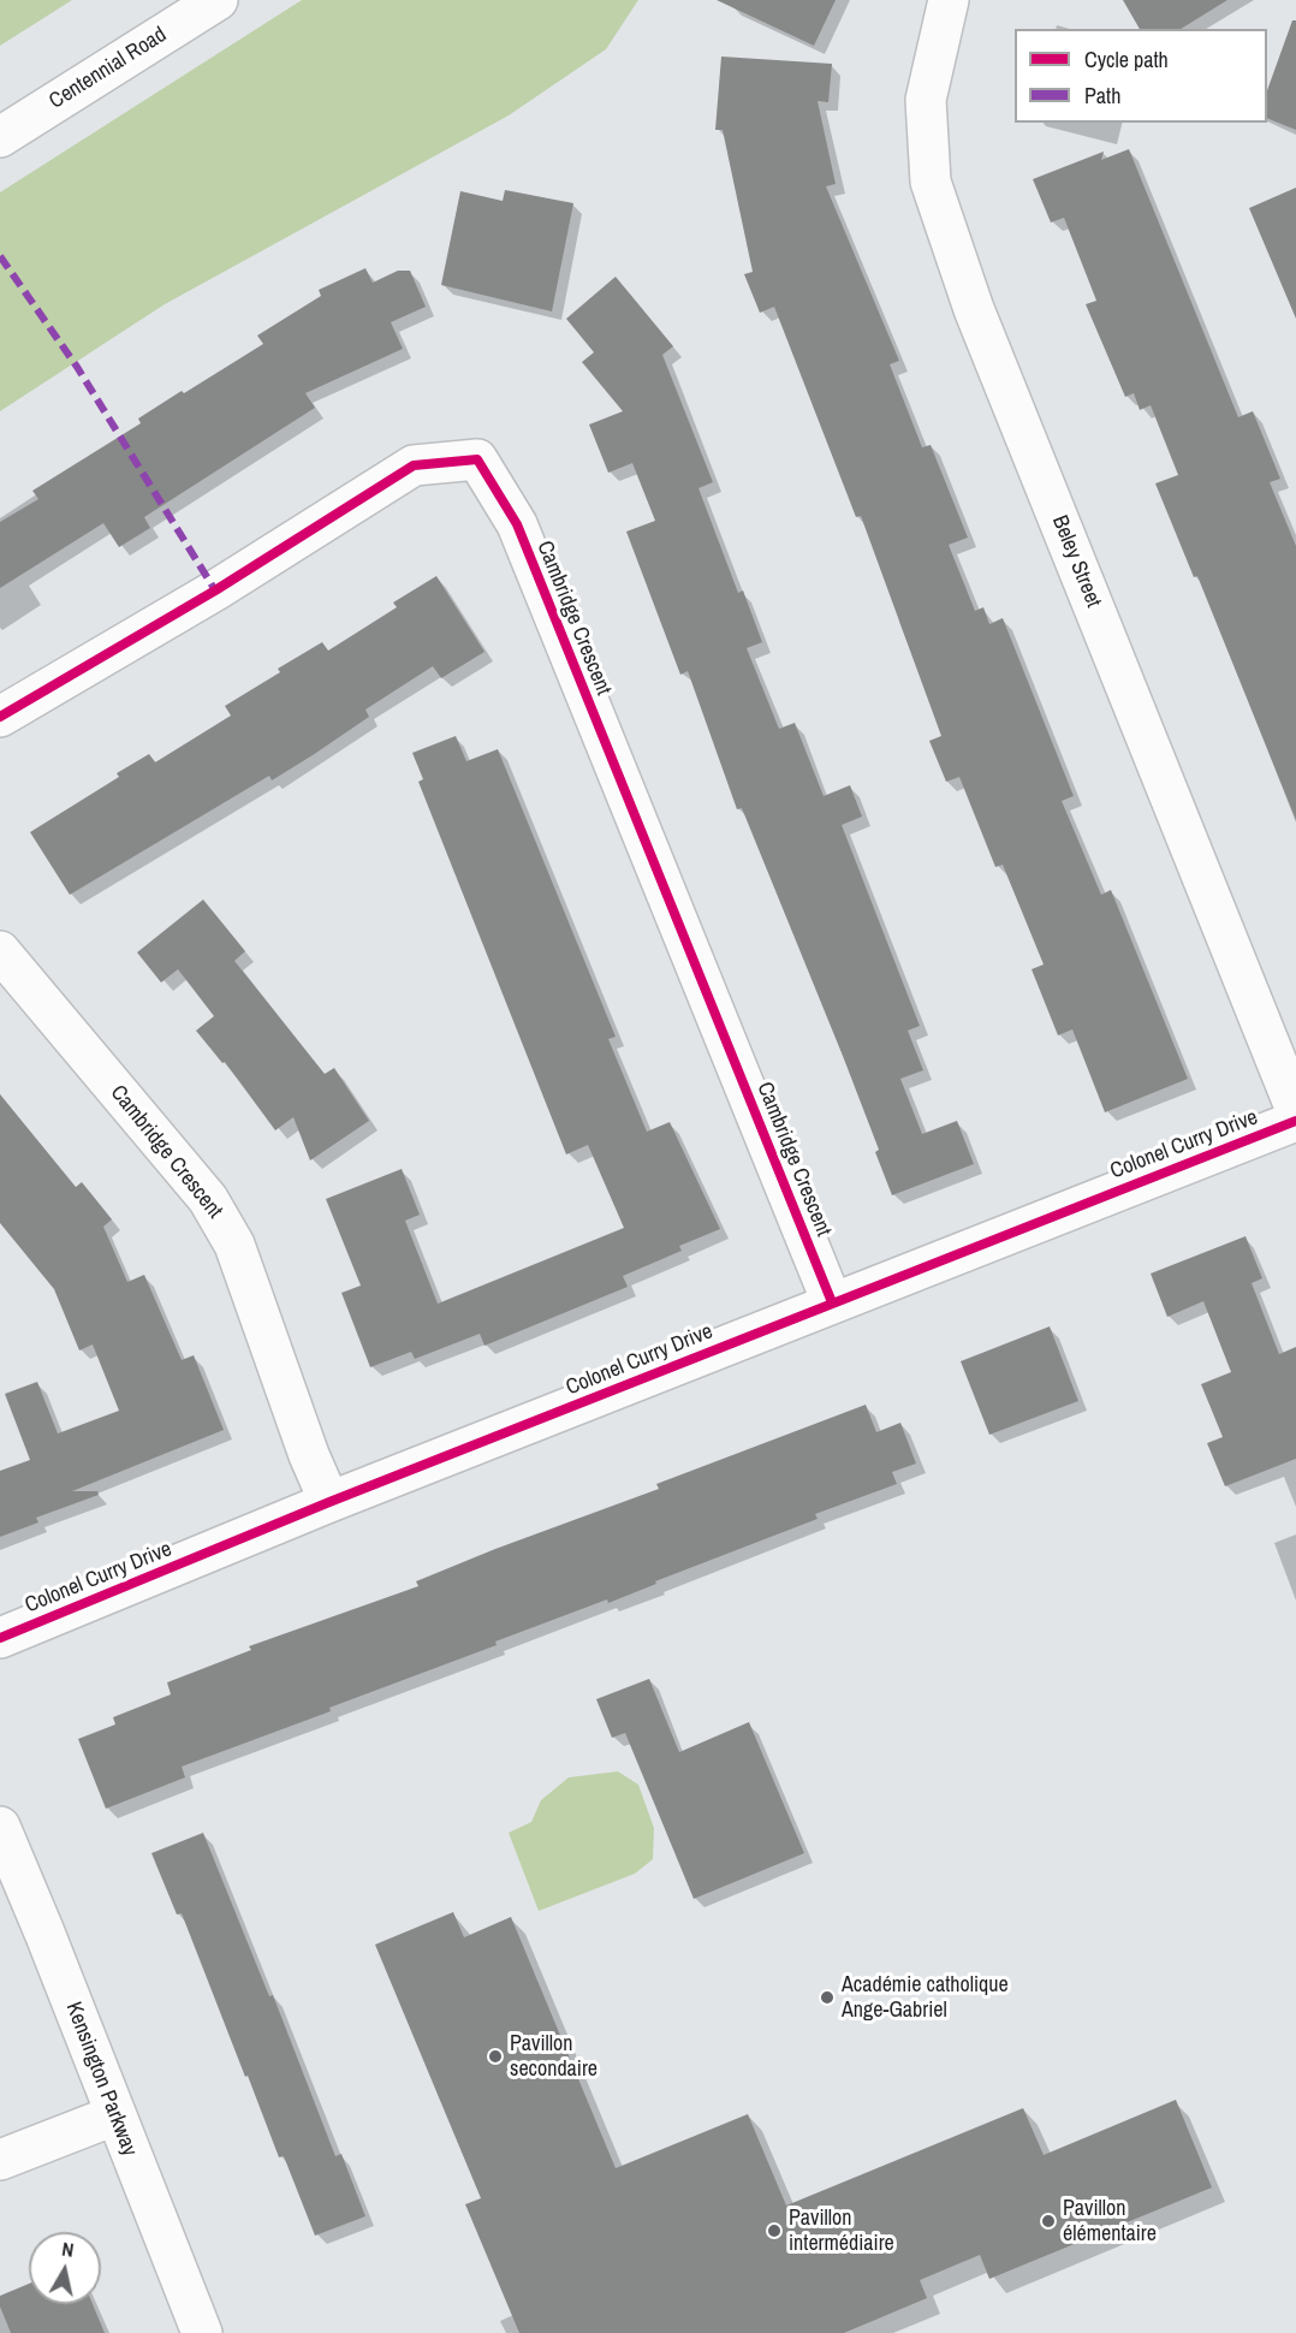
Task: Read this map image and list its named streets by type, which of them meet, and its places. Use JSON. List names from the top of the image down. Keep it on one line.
{"streets":{"street":["Centennial Road","Beley Street","Cambridge Crescent","Colonel Curry Drive","Kensington Parkway"]},"crossings":[["Cambridge Crescent","Colonel Curry Drive"]],"places":["Académie catholique Ange-Gabriel","Pavillon secondaire","Pavillon élémentaire","Pavillon intermédiaire"],"legend":["Cycle path","Path"],"north":"top"}
